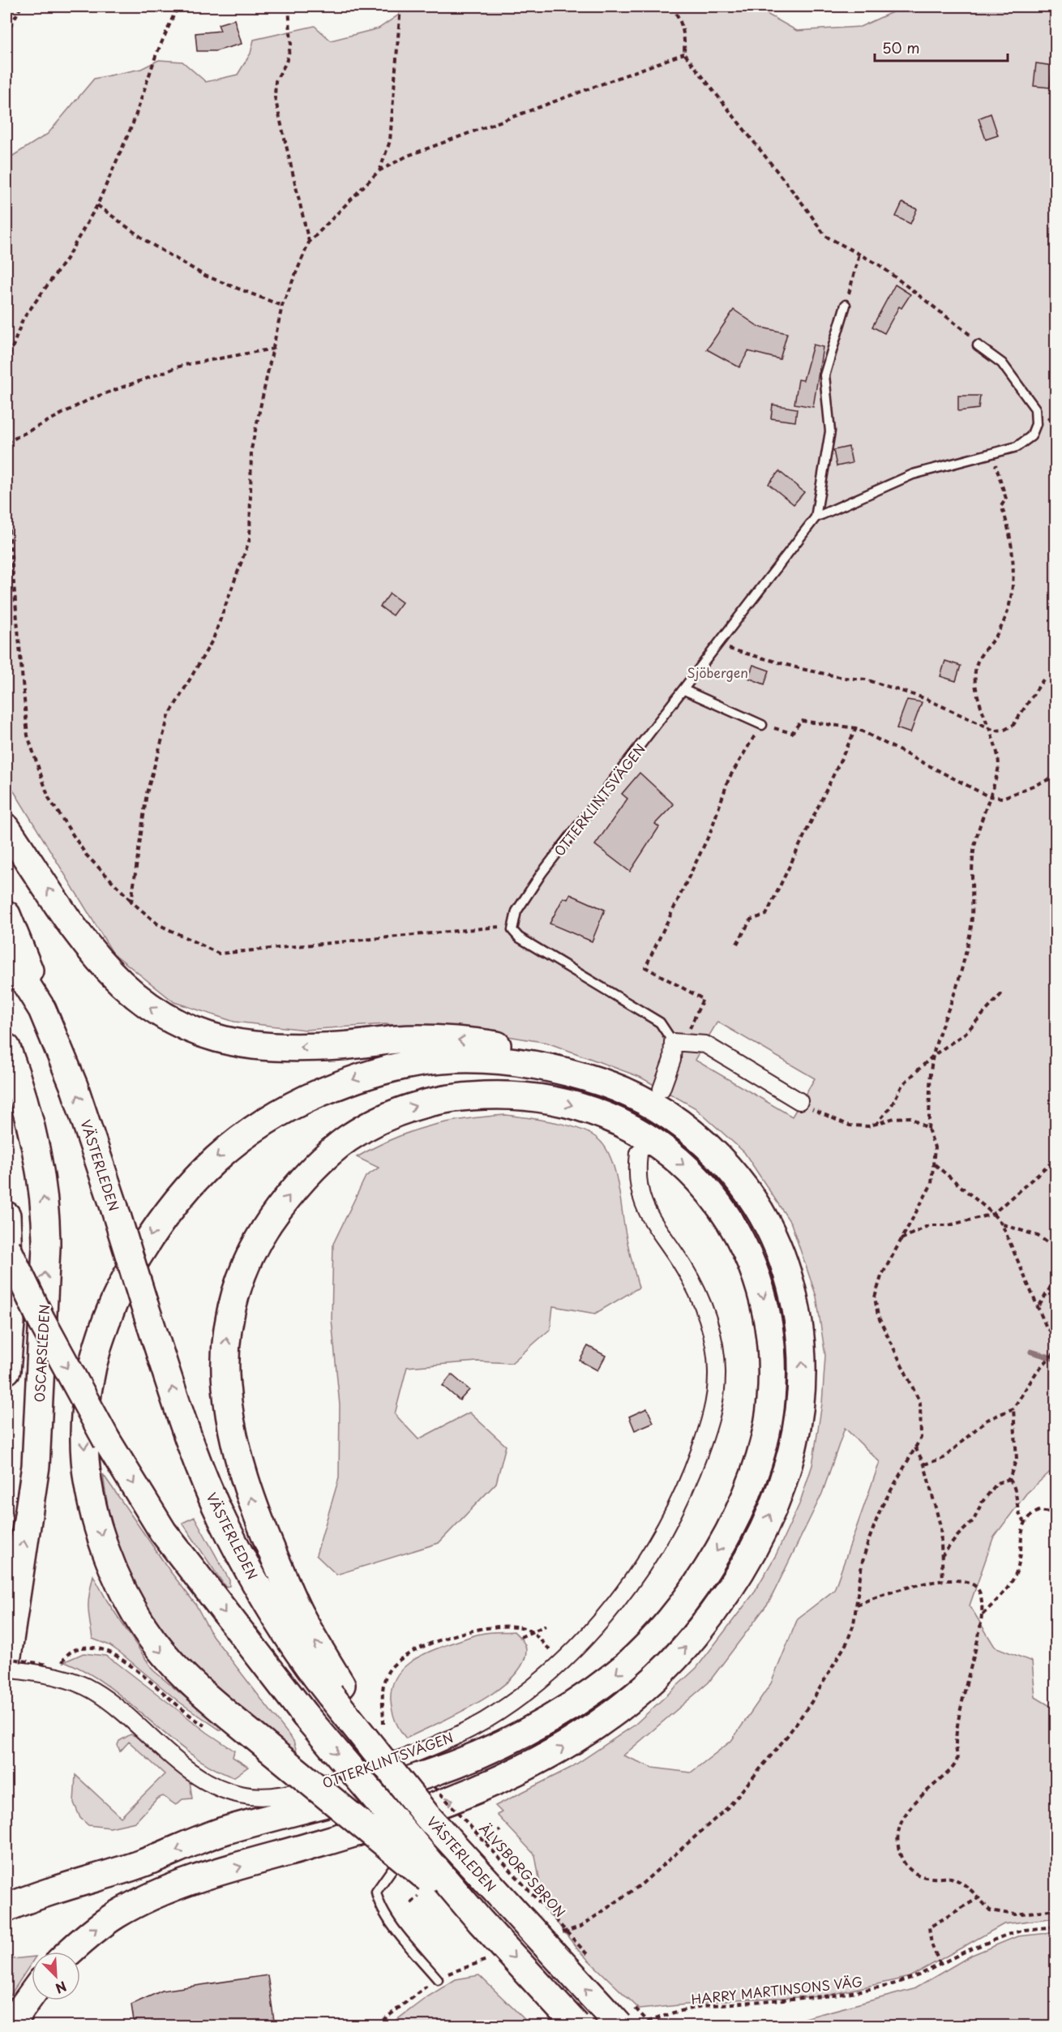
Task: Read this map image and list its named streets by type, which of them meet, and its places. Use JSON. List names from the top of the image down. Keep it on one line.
{"streets":{"highway":["VÄSTERLEDEN","OSCARSLEDEN"],"street":["OTTERKLINTSVÄGEN"],"path":["ÄLVSBORGSBRON","HARRY MARTINSONS VÄG"]},"one_way":["OSCARSLEDEN"],"parks":["Sjöbergen"],"scale_bar":"50 m","north":"bottom right"}
